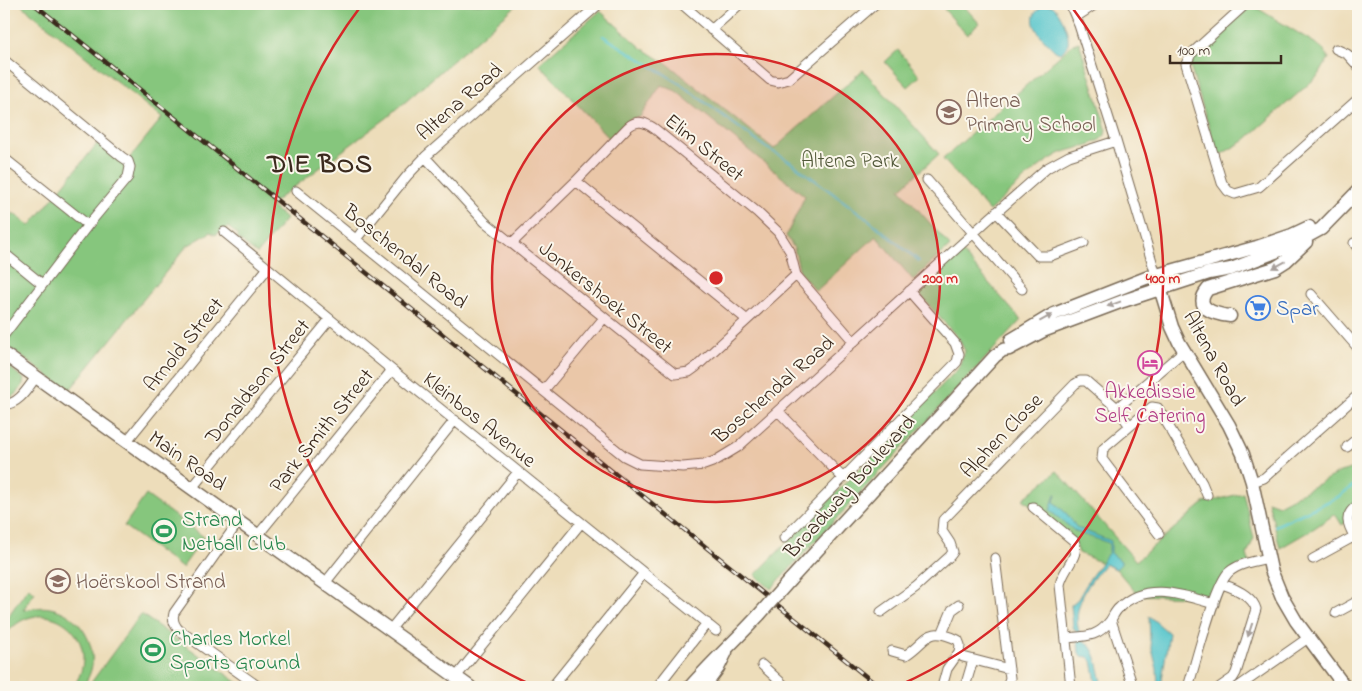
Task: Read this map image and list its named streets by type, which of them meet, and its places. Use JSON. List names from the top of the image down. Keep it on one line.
{"streets":{"main road":["Altena Road","Main Road","Broadway Boulevard"],"street":["Elim Street","Boschendal Road","Jonkershoek Street","Arnold Street","Donaldson Street","Kleinbos Avenue","Park Smith Street","Alphen Close"]},"crossings":[["Altena Road","Boschendal Road"],["Altena Road","Jonkershoek Street"],["Altena Road","Broadway Boulevard"],["Elim Street","Boschendal Road"],["Elim Street","Jonkershoek Street"],["Arnold Street","Kleinbos Avenue"],["Arnold Street","Main Road"],["Donaldson Street","Kleinbos Avenue"],["Donaldson Street","Main Road"],["Kleinbos Avenue","Park Smith Street"],["Park Smith Street","Main Road"]],"districts":["DIE BOS"],"parks":["Altena Park"],"places":{"school or university":["Altena Primary School","Hoërskool Strand"],"supermarket":["Spar"],"hotel":["Akkedissie Self Catering"],"sports":["Strand Netball Club","Charles Morkel Sports Ground"]},"scale_bar":"100 m","rings":["200 m","400 m"]}
